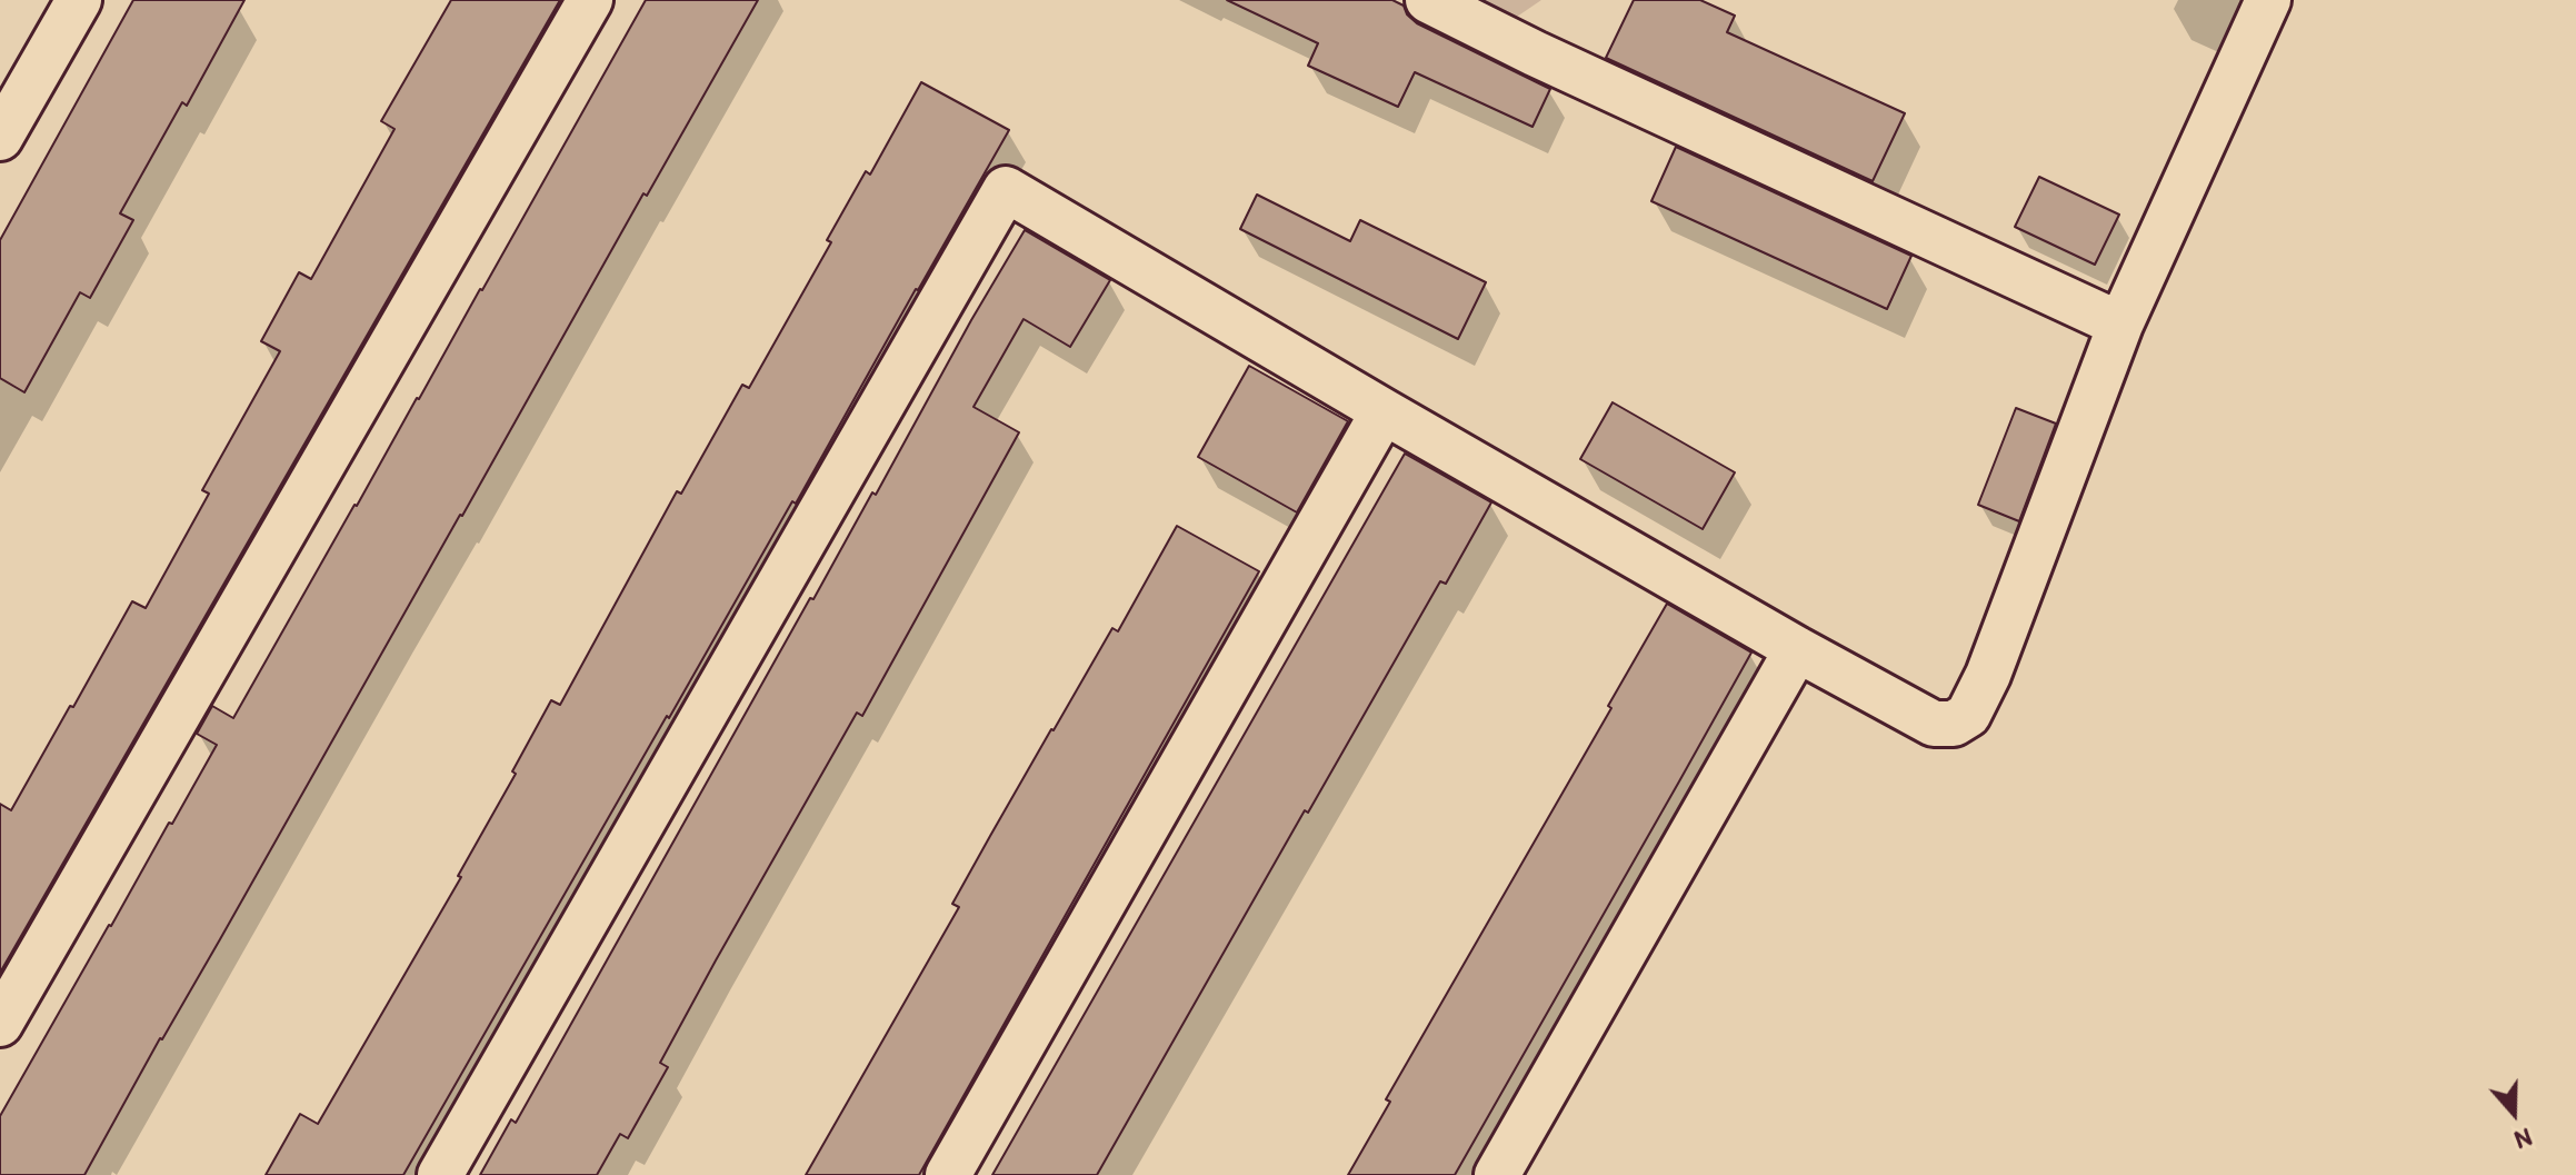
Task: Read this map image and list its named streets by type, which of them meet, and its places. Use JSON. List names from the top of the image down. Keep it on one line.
{"north":"bottom"}
